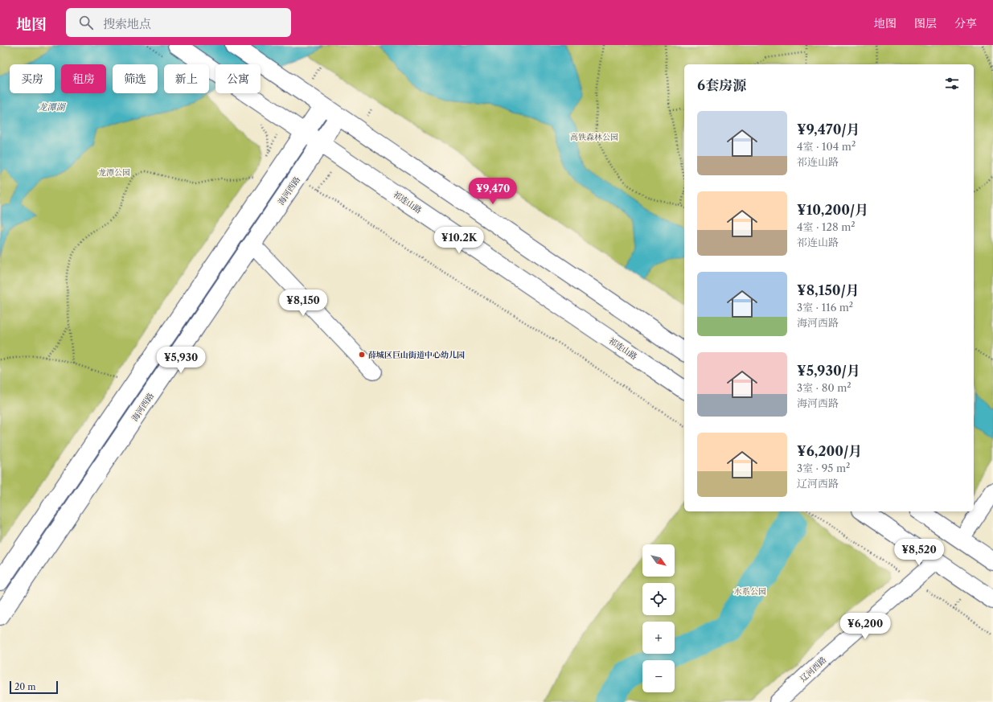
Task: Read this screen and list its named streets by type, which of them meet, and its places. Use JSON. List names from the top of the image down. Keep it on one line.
{"streets":{"main road":["海河西路","祁连山路"],"street":["辽河西路"]},"crossings":[["海河西路","祁连山路"]],"water":["龙潭湖"],"parks":["高铁森林公园","龙潭公园","水系公园"],"places":["薛城区巨山街道中心幼儿园"],"scale_bar":"20 m","north":"bottom right","page":{"header":"地图","search":"搜索地点","nav":["地图","图层","分享"],"chip":["买房","租房","筛选","新上","公寓"],"heading":"6套房源","list":[{"name":"¥9,470/月","note":"4室 · 104 m² · 祁连山路"},{"name":"¥10,200/月","note":"4室 · 128 m² · 祁连山路"},{"name":"¥8,150/月","note":"3室 · 116 m² · 海河西路"},{"name":"¥5,930/月","note":"3室 · 80 m² · 海河西路"},{"name":"¥6,200/月","note":"3室 · 95 m² · 辽河西路"}],"price":["¥9,470","¥10.2K","¥8,150","¥5,930","¥8,520","¥6,200"],"map_buttons":["+","−"],"scale":"20 m"}}
